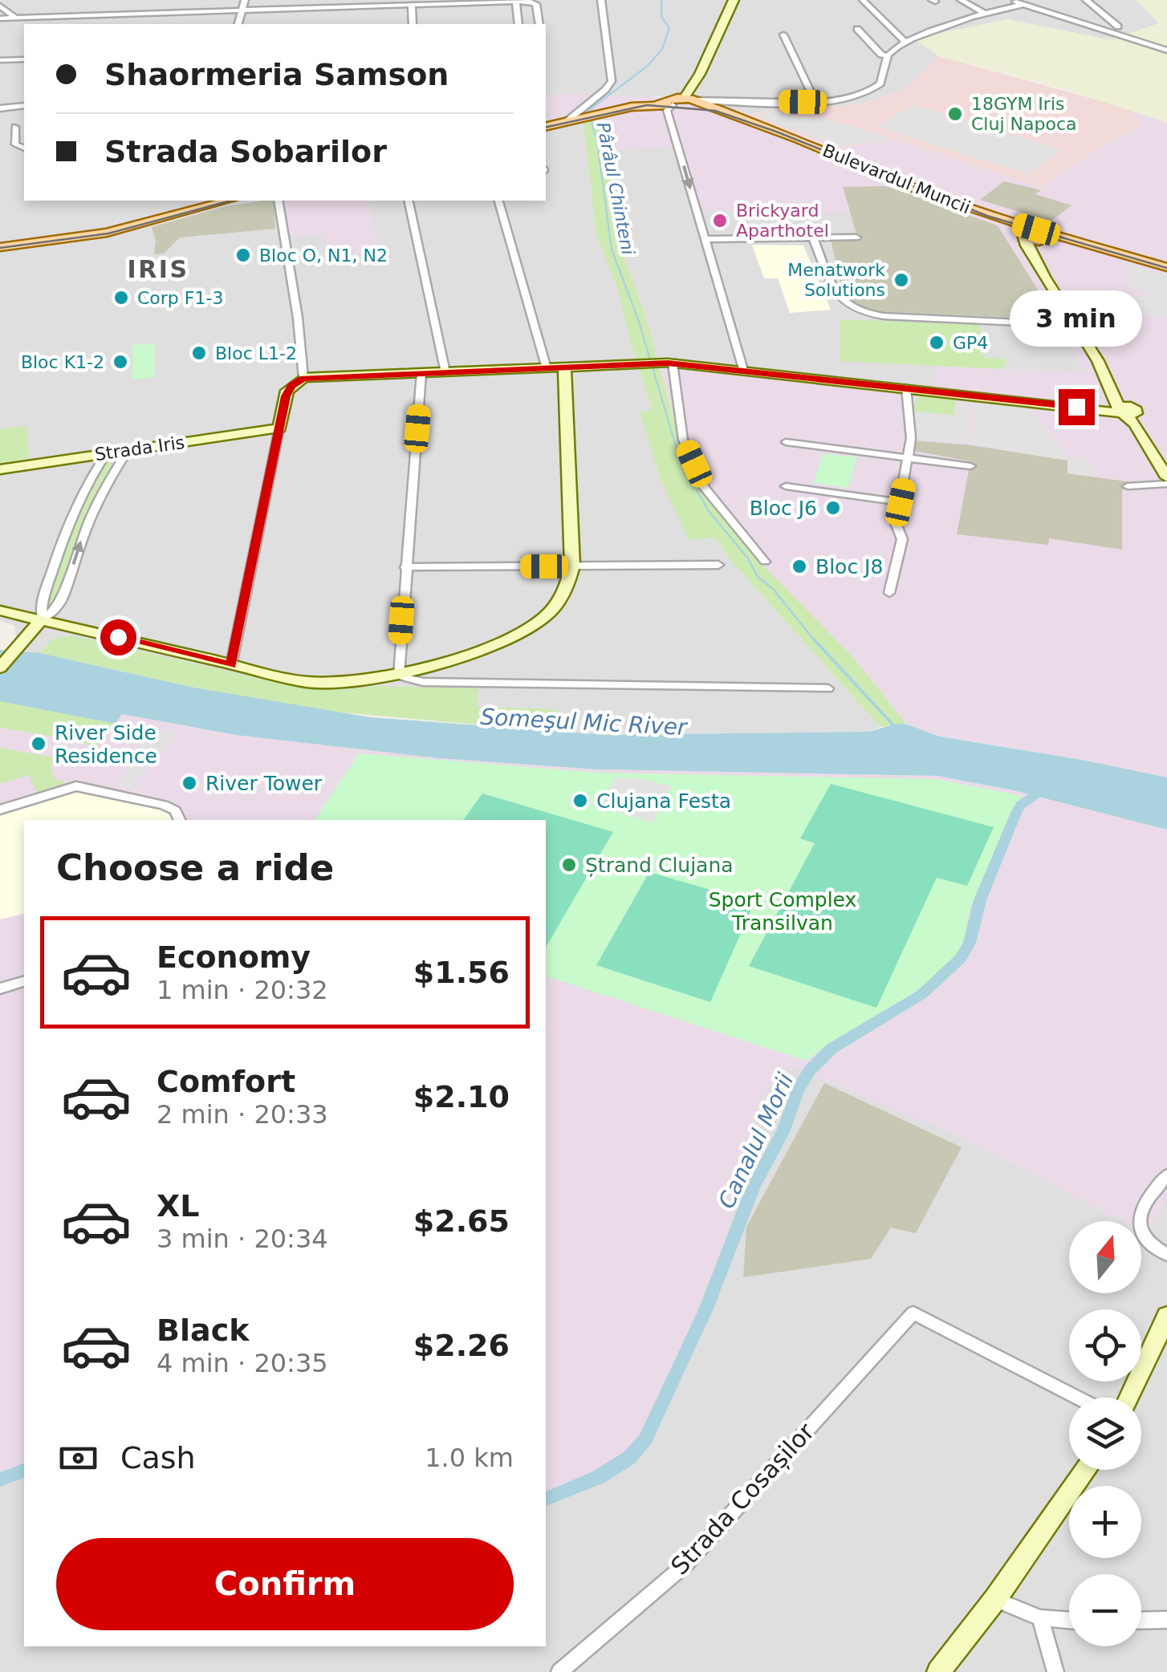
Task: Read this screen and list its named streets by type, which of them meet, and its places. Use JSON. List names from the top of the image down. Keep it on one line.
{"streets":{"main road":["Bulevardul Muncii"],"street":["Strada Iris","Strada Cosașilor"]},"districts":["IRIS"],"water":["Pârâul Chinteni","Someşul Mic River","Canalul Morii"],"parks":["Sport Complex Transilvan"],"places":["18GYM Iris Cluj Napoca","Brickyard Aparthotel","Bloc O, N1, N2","Menatwork Solutions","Corp F1-3","GP4","Bloc L1-2","Bloc K1-2","Bloc J6","Bloc J8","River Side Residence","River Tower","Clujana Festa","Ștrand Clujana"],"north":"top","page":{"banner":["Shaormeria Samson","Strada Sobarilor"],"bubble":"3 min","heading":"Choose a ride","list":[{"name":"Economy","note":"1 min · 20:32","value":"$1.56"},{"name":"Comfort","note":"2 min · 20:33","value":"$2.10"},{"name":"XL","note":"3 min · 20:34","value":"$2.65"},{"name":"Black","note":"4 min · 20:35","value":"$2.26"}],"map_buttons":["+","−"],"pay":["Cash","1.0 km"],"buttons":"Confirm"}}
